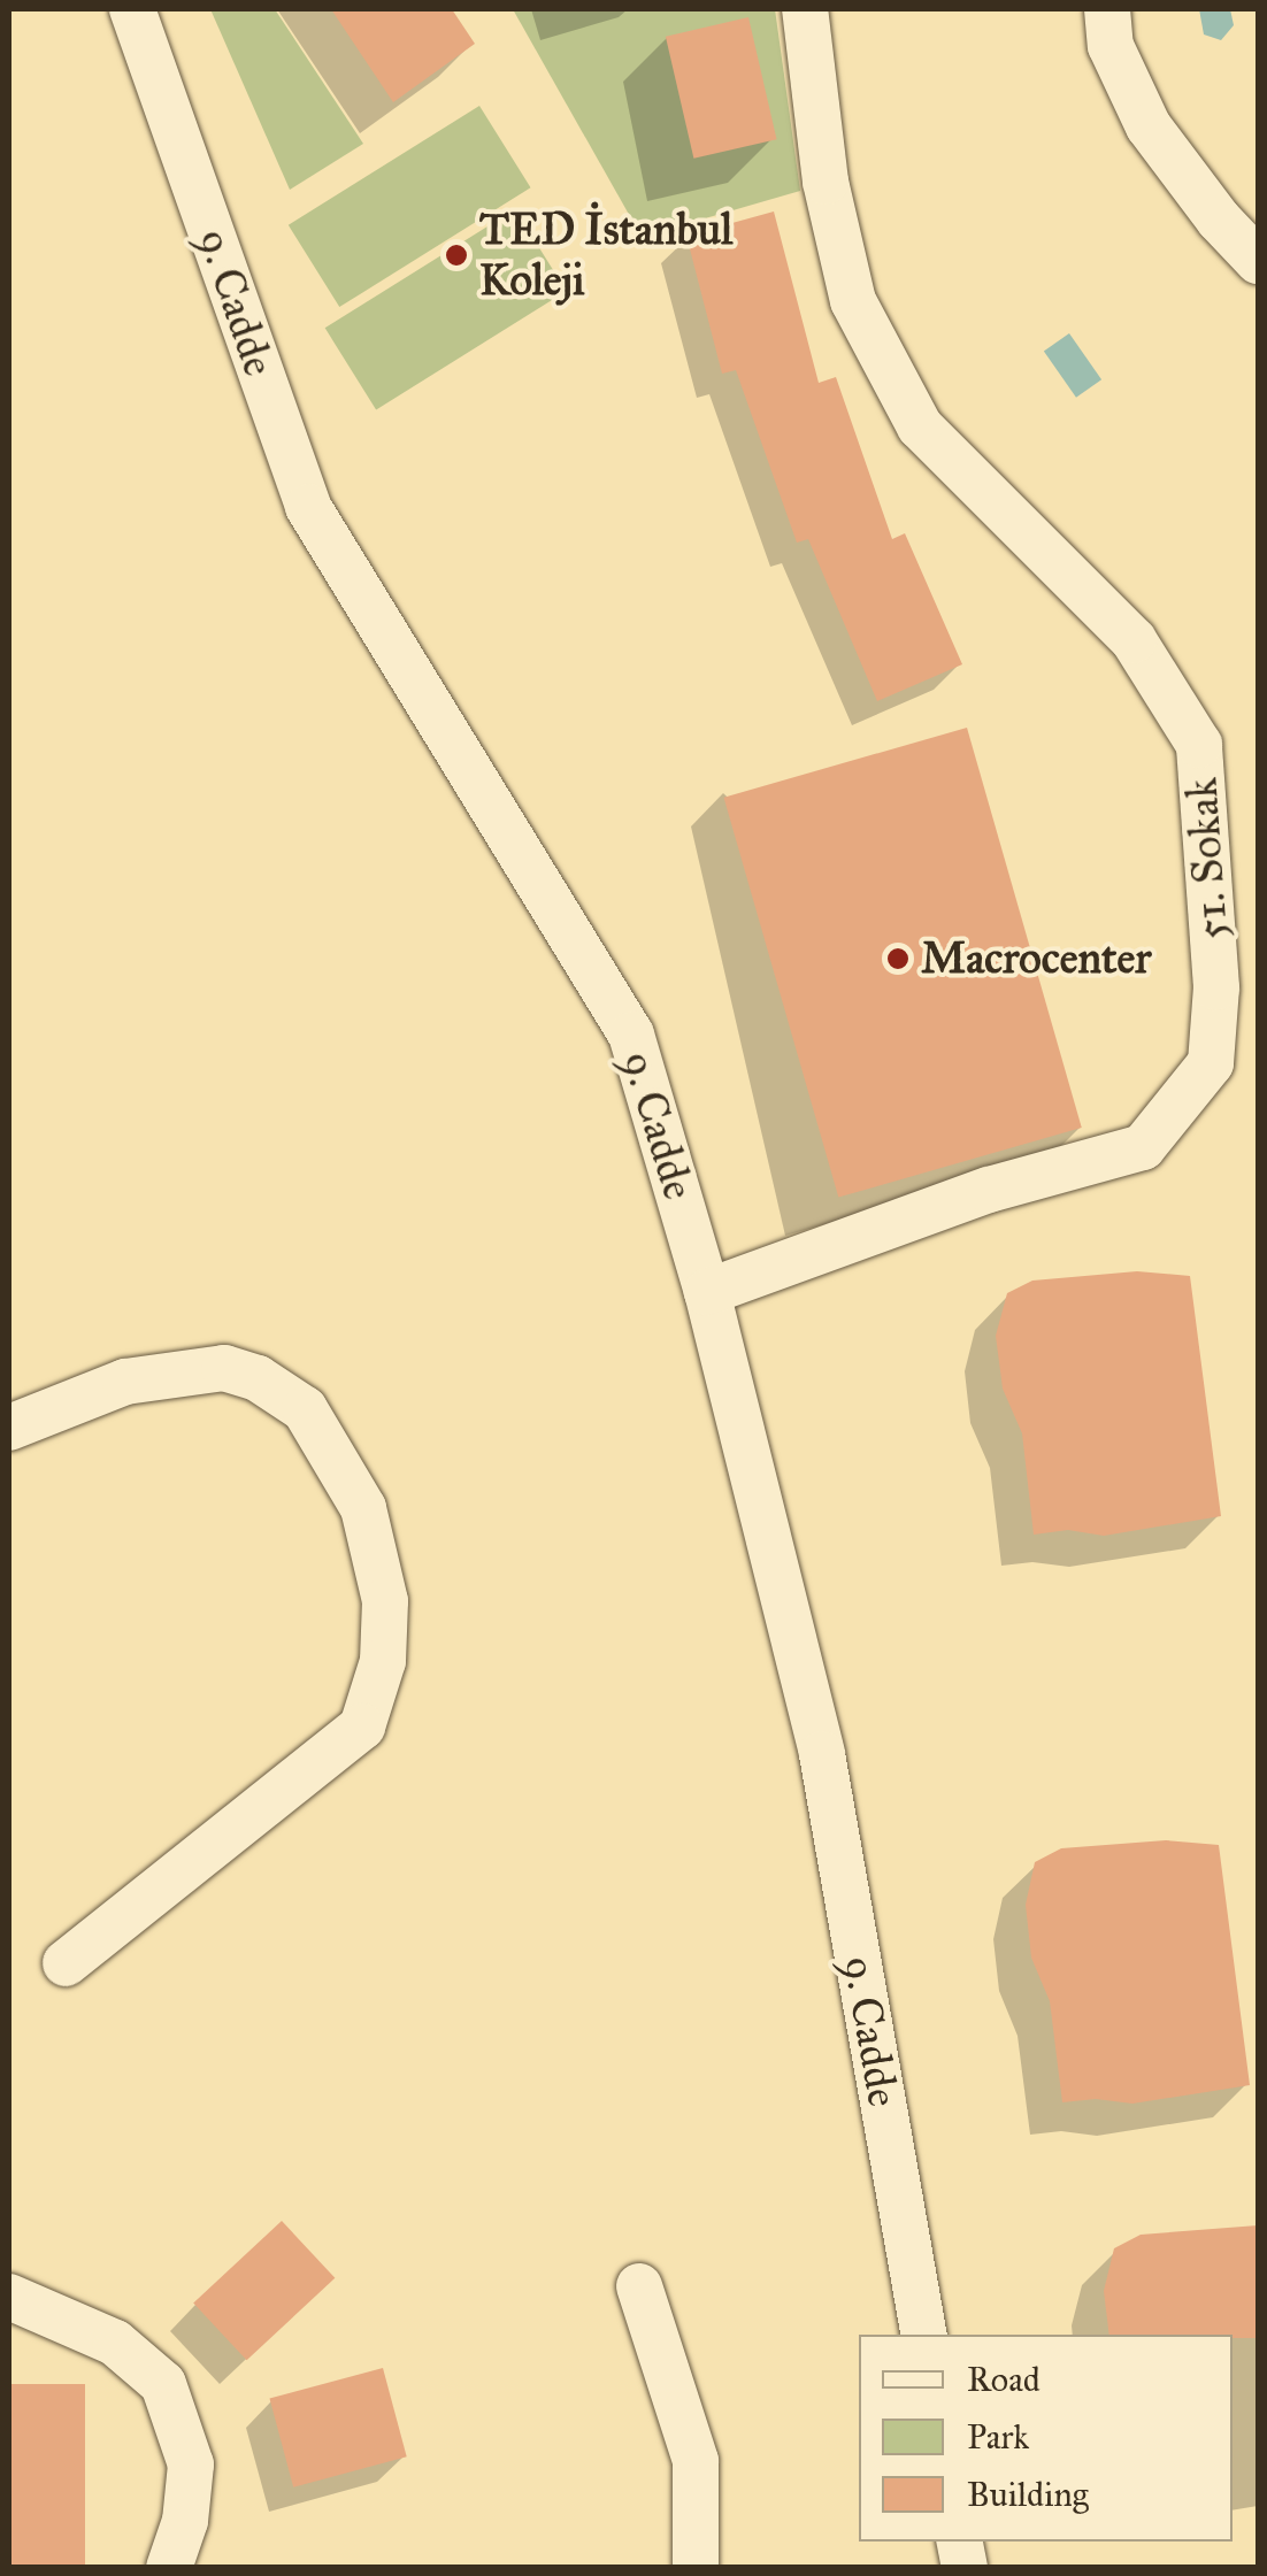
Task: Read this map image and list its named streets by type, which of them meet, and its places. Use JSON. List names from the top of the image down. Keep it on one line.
{"streets":{"street":["9. Cadde","51. Sokak"]},"crossings":[["9. Cadde","51. Sokak"]],"places":["TED İstanbul Koleji","Macrocenter"],"legend":["Road","Park","Building"]}
